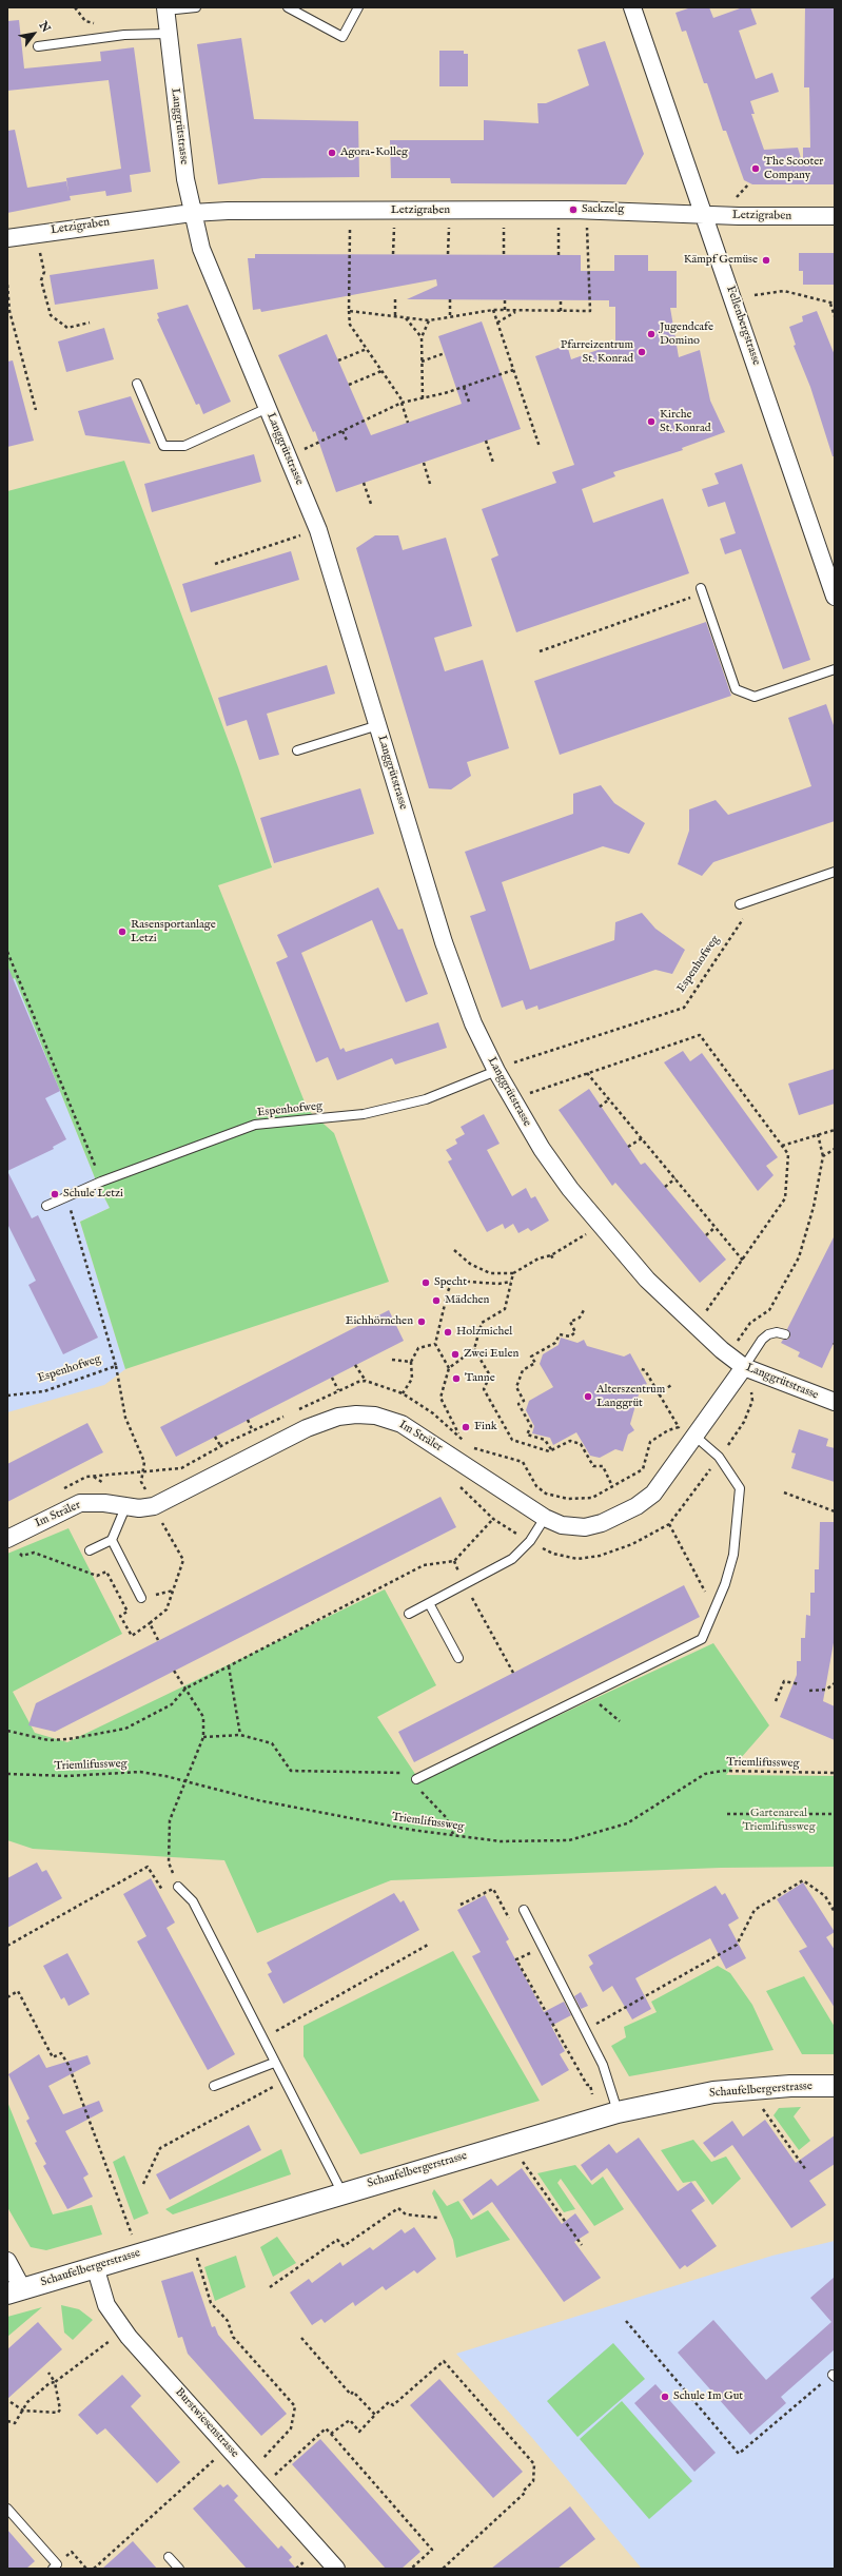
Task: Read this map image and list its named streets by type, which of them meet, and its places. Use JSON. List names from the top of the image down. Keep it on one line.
{"streets":{"street":["Langgrütstrasse","Letzigraben","Fellenbergstrasse","Im Sträler","Schaufelbergerstrasse","Burstwiesenstrasse"],"lane":["Espenhofweg"],"path":["Triemlifussweg"]},"crossings":[["Langgrütstrasse","Letzigraben"],["Langgrütstrasse","Espenhofweg"],["Langgrütstrasse","Im Sträler"],["Letzigraben","Fellenbergstrasse"],["Schaufelbergerstrasse","Burstwiesenstrasse"]],"parks":["Gartenareal Triemlifussweg"],"places":["Agora-Kolleg","The Scooter Company","Sackzelg","Kämpf Gemüse","Jugendcafe Domino","Pfarreizentrum St. Konrad","Kirche St. Konrad","Rasensportanlage Letzi","Schule Letzi","Specht","Mädchen","Eichhörnchen","Holzmichel","Zwei Eulen","Tanne","Alterszentrum Langgrüt","Fink","Schule Im Gut"],"north":"top right"}
